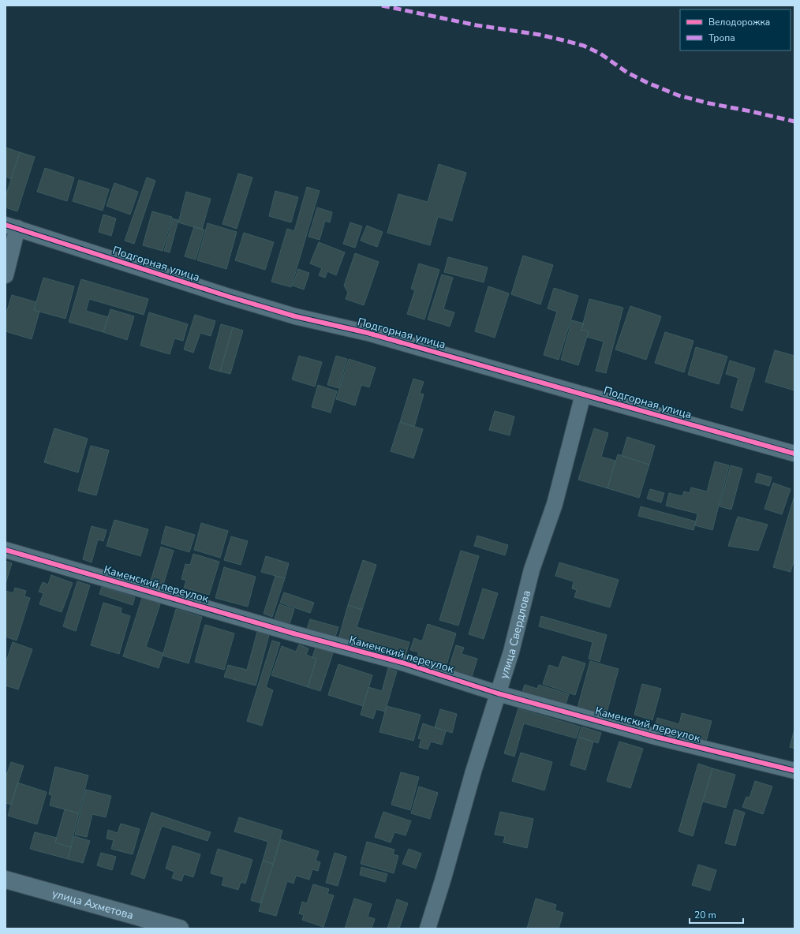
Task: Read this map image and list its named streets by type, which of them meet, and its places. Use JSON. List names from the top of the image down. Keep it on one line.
{"streets":{"street":["Подгорная улица","Каменский переулок","улица Свердлова","улица Ахметова"]},"crossings":[["Подгорная улица","улица Свердлова"],["Каменский переулок","улица Свердлова"]],"legend":["Велодорожка","Тропа"],"scale_bar":"20 m"}
